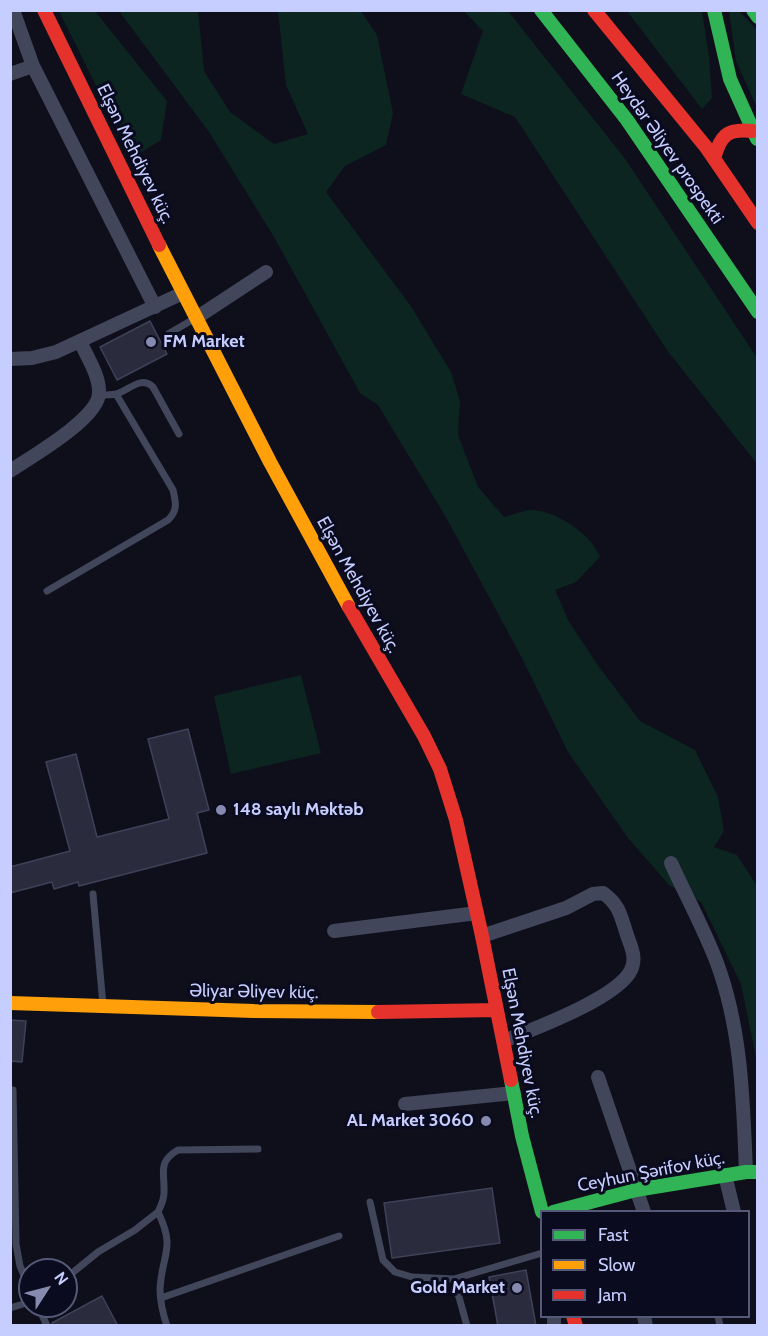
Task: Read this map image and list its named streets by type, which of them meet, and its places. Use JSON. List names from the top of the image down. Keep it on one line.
{"streets":{"main road":["Heydər Əliyev prospekti","Elşən Mehdiyev küç.","Əliyar Əliyev küç.","Ceyhun Şərifov küç."]},"crossings":[["Elşən Mehdiyev küç.","Əliyar Əliyev küç."]],"places":["FM Market","148 saylı Məktəb","AL Market 3060","Gold Market"],"legend":["Fast","Slow","Jam"],"north":"top right"}
